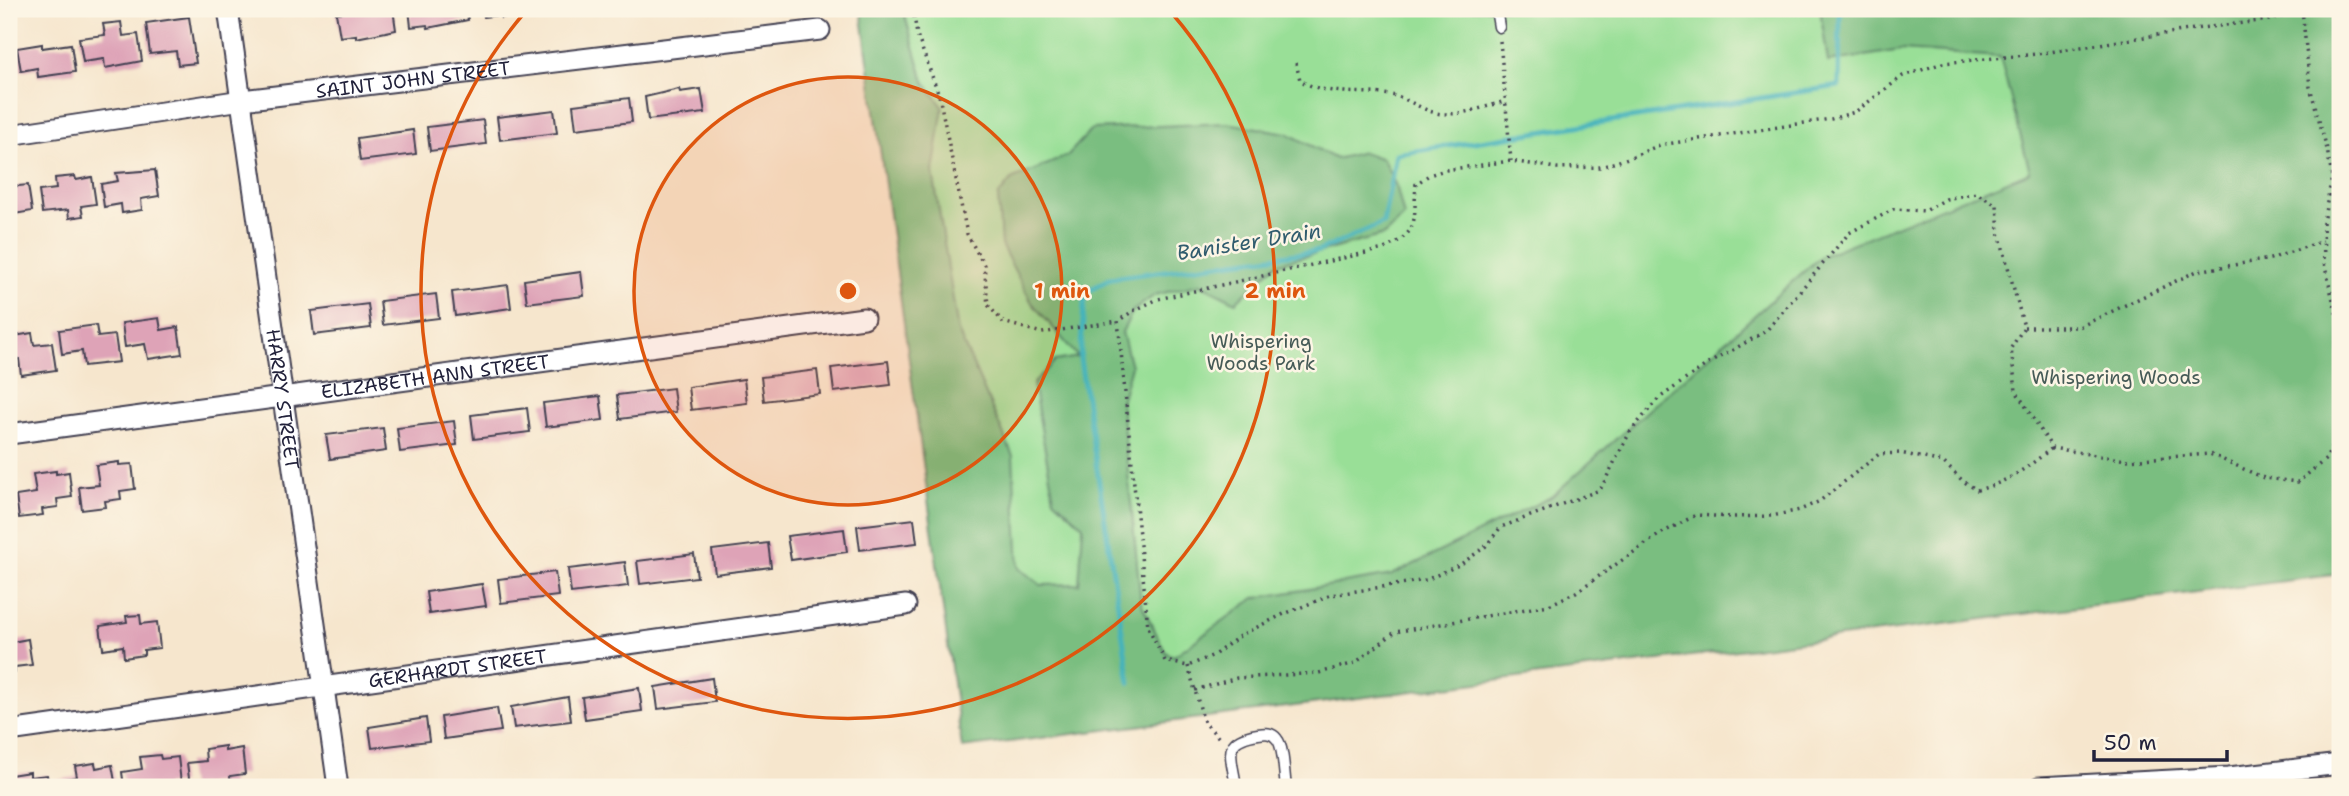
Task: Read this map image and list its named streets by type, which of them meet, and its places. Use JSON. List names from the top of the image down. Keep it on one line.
{"streets":{"street":["SAINT JOHN STREET","ELIZABETH ANN STREET","HARRY STREET","GERHARDT STREET"]},"crossings":[["SAINT JOHN STREET","HARRY STREET"],["ELIZABETH ANN STREET","HARRY STREET"],["HARRY STREET","GERHARDT STREET"]],"water":["Banister Drain"],"parks":["Whispering Woods Park","Whispering Woods"],"scale_bar":"50 m","rings":["1 min","2 min"]}
